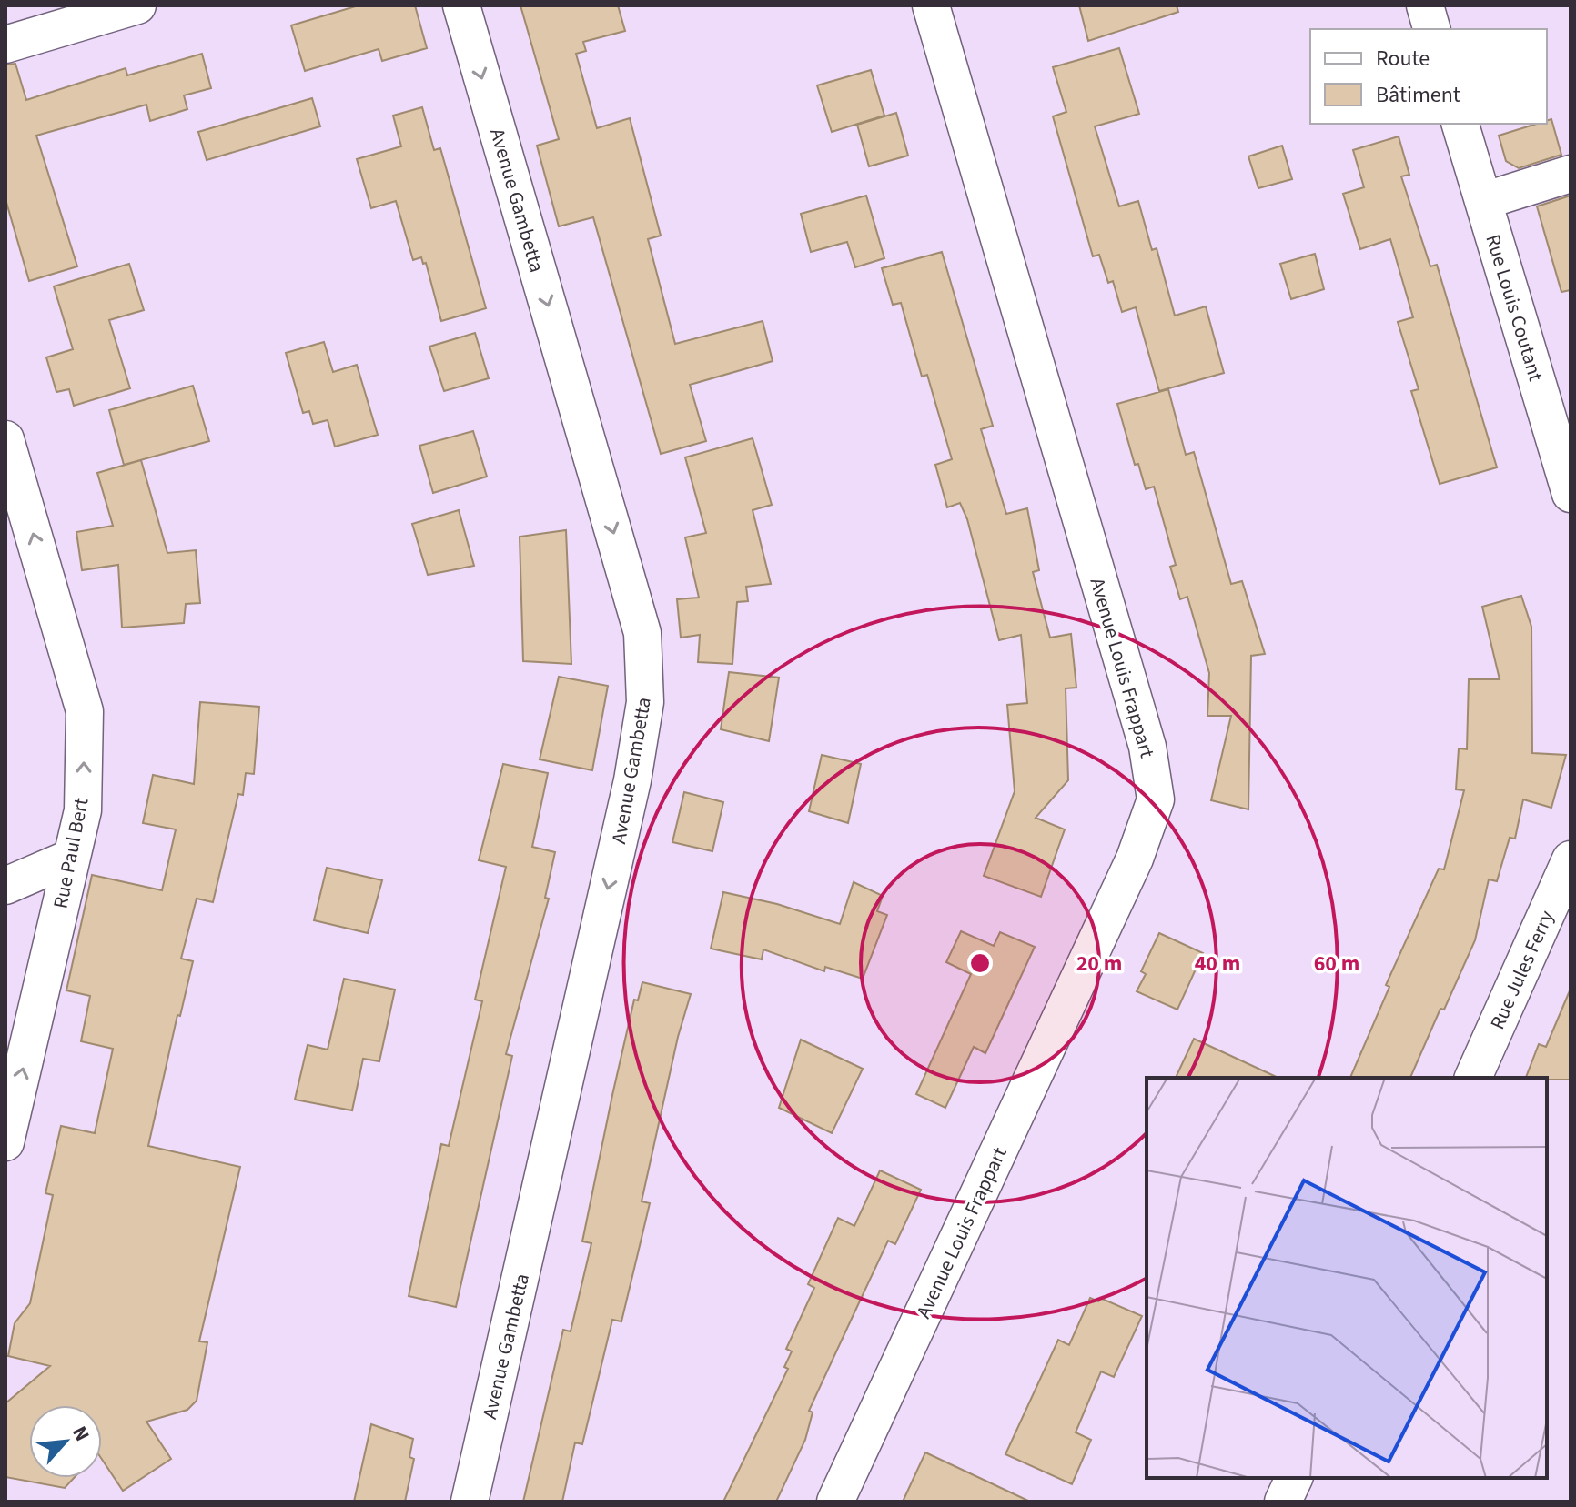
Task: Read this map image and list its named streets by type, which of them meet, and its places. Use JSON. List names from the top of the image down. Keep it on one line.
{"streets":{"street":["Avenue Gambetta","Rue Louis Coutant","Avenue Louis Frappart","Rue Paul Bert","Rue Jules Ferry"]},"one_way":["Avenue Gambetta","Rue Paul Bert"],"legend":["Route","Bâtiment"],"north":"top right","rings":["20 m","40 m","60 m"]}
